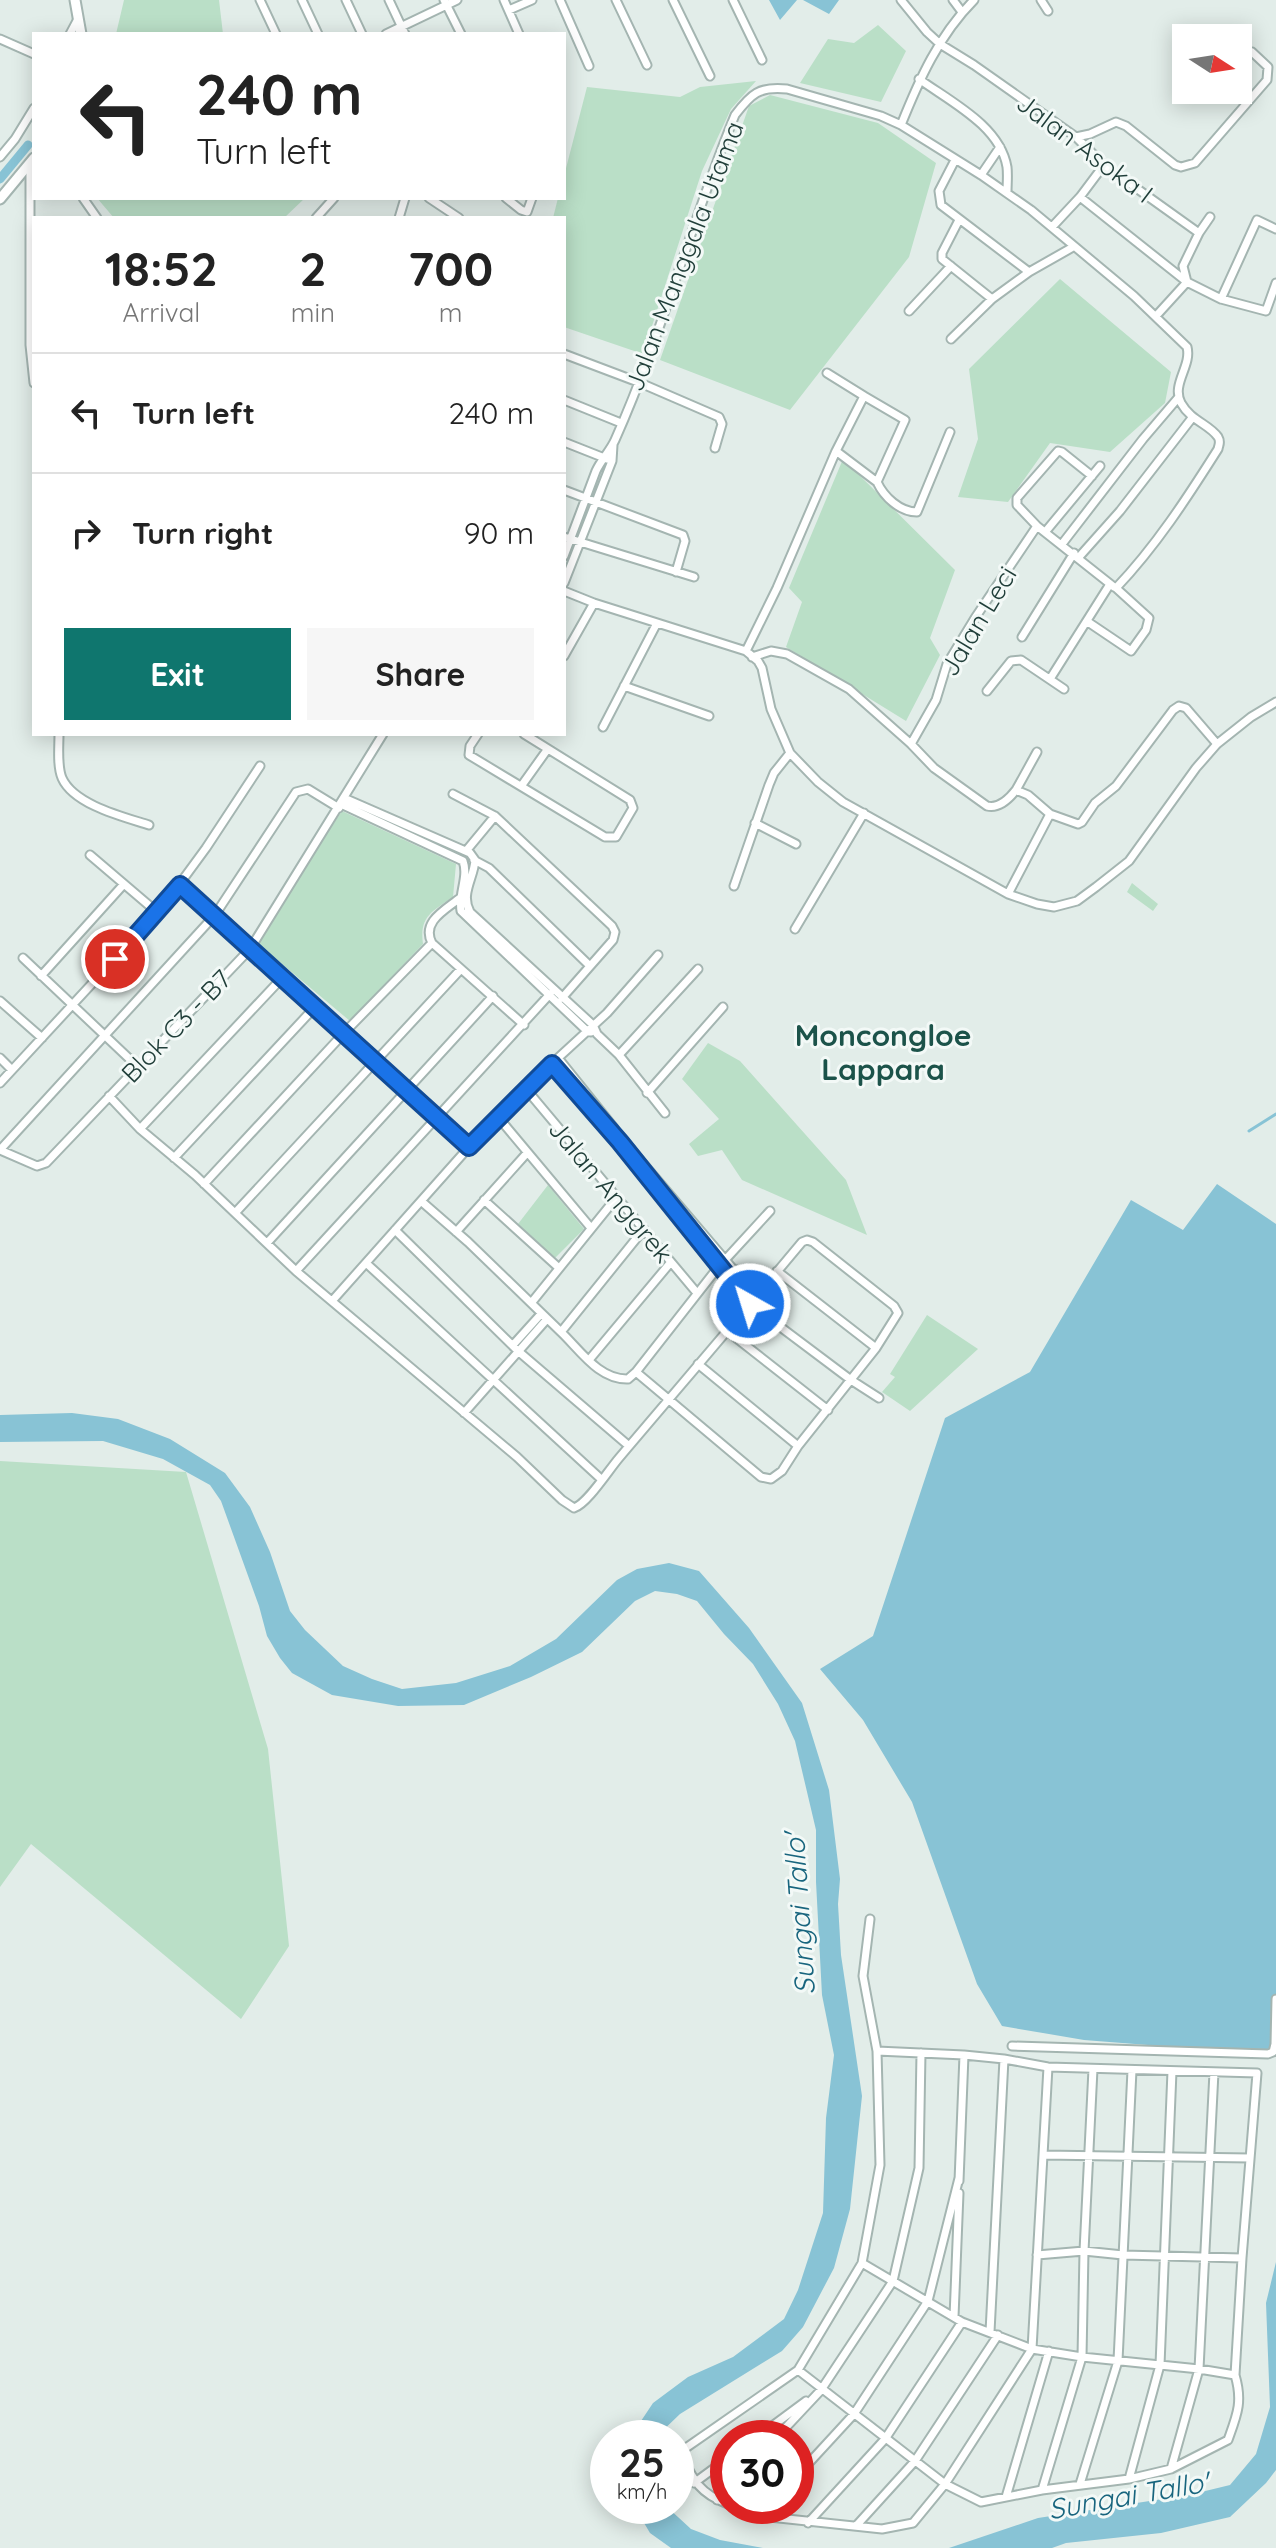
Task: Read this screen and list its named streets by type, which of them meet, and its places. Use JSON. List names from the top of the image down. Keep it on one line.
{"streets":{"street":["Jalan Asoka I","Jalan Manggala Utama","Jalan Leci","Blok C3 - B7","Jalan Anggrek"]},"districts":["Moncongloe Lappara"],"water":["Sungai Tallo'"],"north":"right","page":{"turn":["240 m","Turn left"],"eta":["18:52","Arrival","2","min","700","m"],"list":[{"name":"Turn left","value":"240 m"},{"name":"Turn right","value":"90 m"}],"buttons":["Exit","Share"],"speed":"25 km/h","limit":"30"}}
